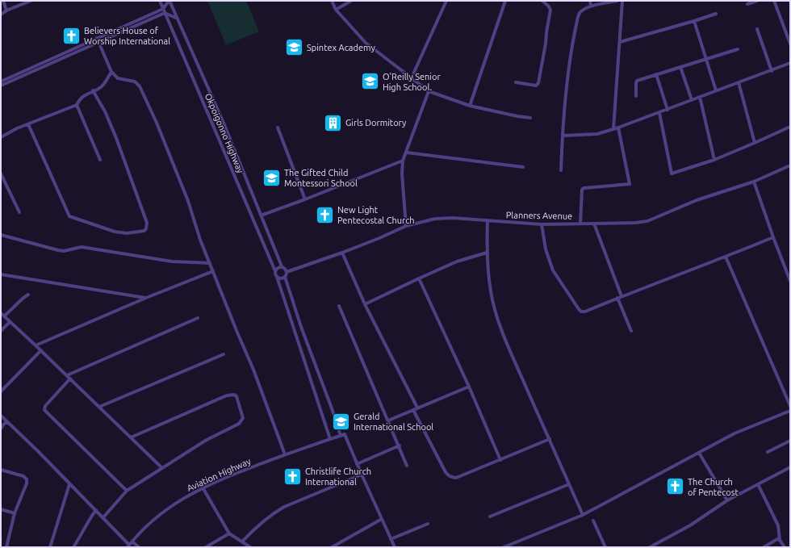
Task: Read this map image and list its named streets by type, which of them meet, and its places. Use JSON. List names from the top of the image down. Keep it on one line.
{"streets":{"street":["Okpoigonno Highway","Planners Avenue","Aviation Highway"]},"crossings":[["Okpoigonno Highway","Planners Avenue"]],"places":{"church":["Believers House of Worship International","New Light Pentecostal Church","Christlife Church International","The Church of Pentecost"],"school or university":["Spintex Academy","O'Reilly Senior High School.","The Gifted Child Montessori School","Gerald International School"],"building":["Girls Dormitory"]}}
